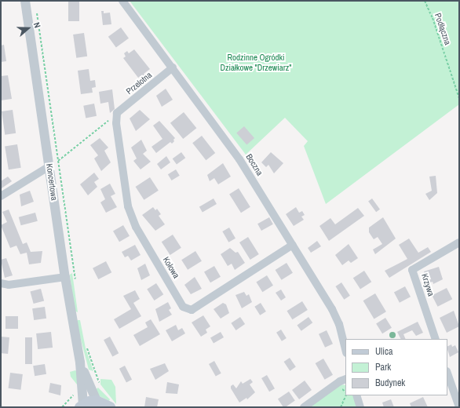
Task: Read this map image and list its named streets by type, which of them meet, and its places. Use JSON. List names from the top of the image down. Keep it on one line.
{"streets":{"street":["Przelotna","Boczna","Koncertowa","Kołowa","Krzywa"],"path":["Podłączna"]},"crossings":[["Przelotna","Boczna"],["Przelotna","Kołowa"],["Boczna","Kołowa"]],"parks":["Rodzinne Ogródki Działkowe \"Drzewiarz\""],"legend":["Ulica","Park","Budynek"],"north":"right"}
